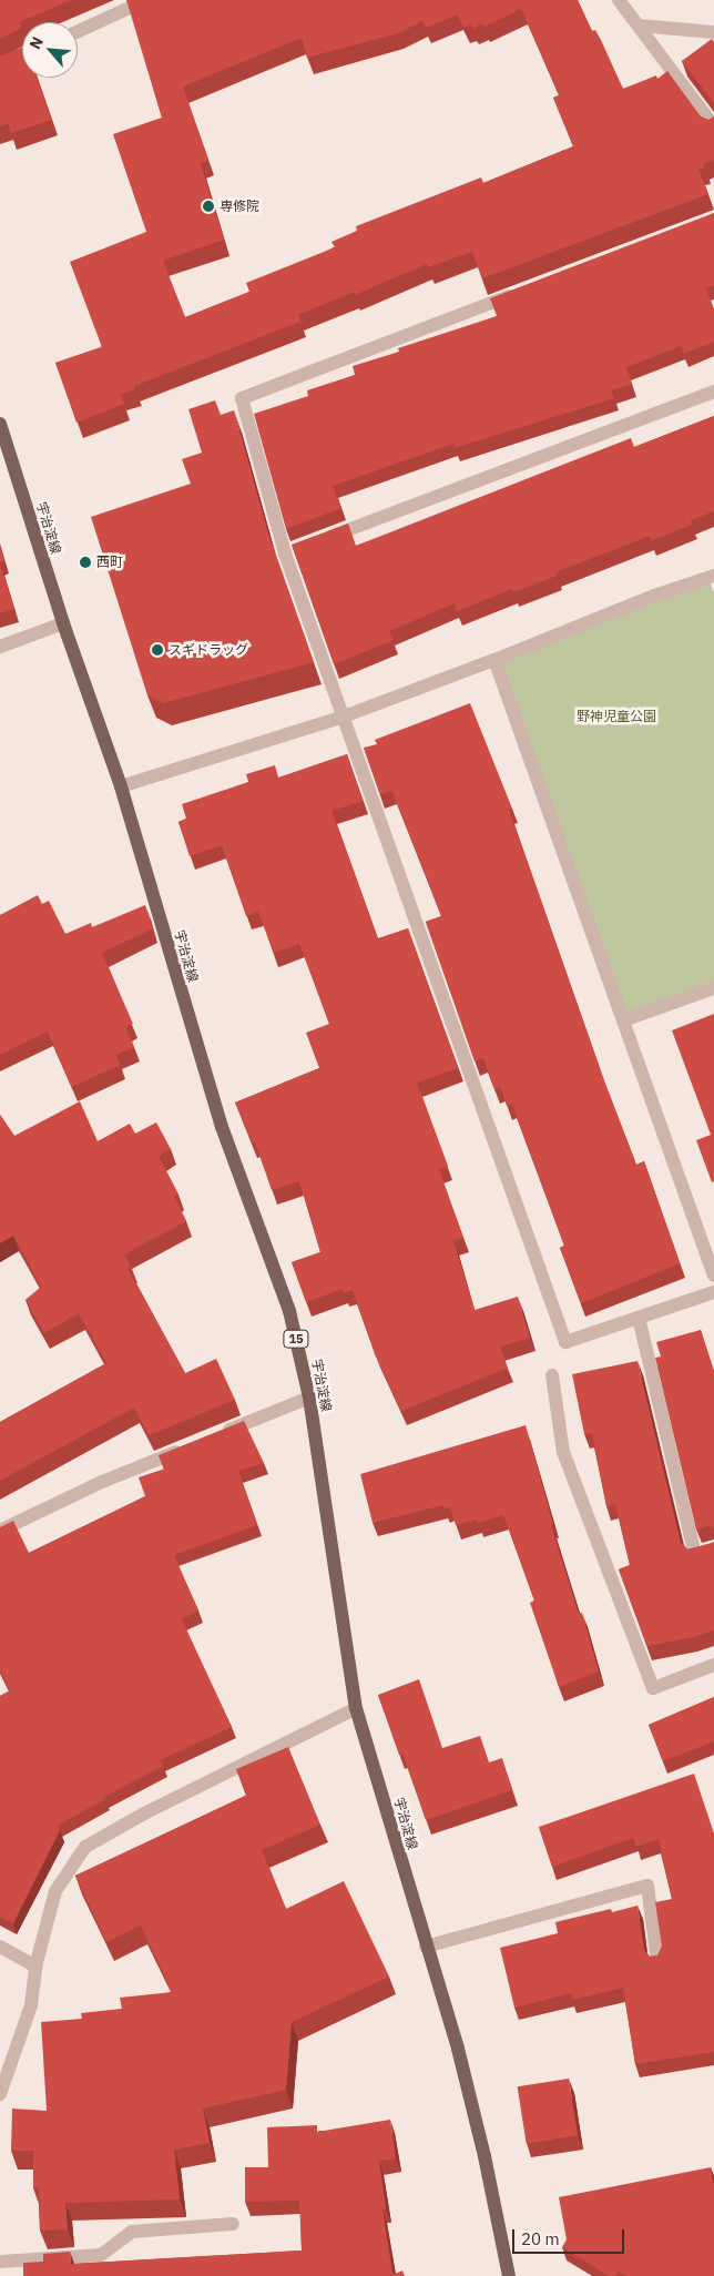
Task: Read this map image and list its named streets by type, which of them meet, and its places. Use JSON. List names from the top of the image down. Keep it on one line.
{"streets":{"main road":["宇治淀線","15"]},"parks":["野神児童公園"],"places":["専修院","西町","スギドラッグ"],"scale_bar":"20 m","north":"top left"}
